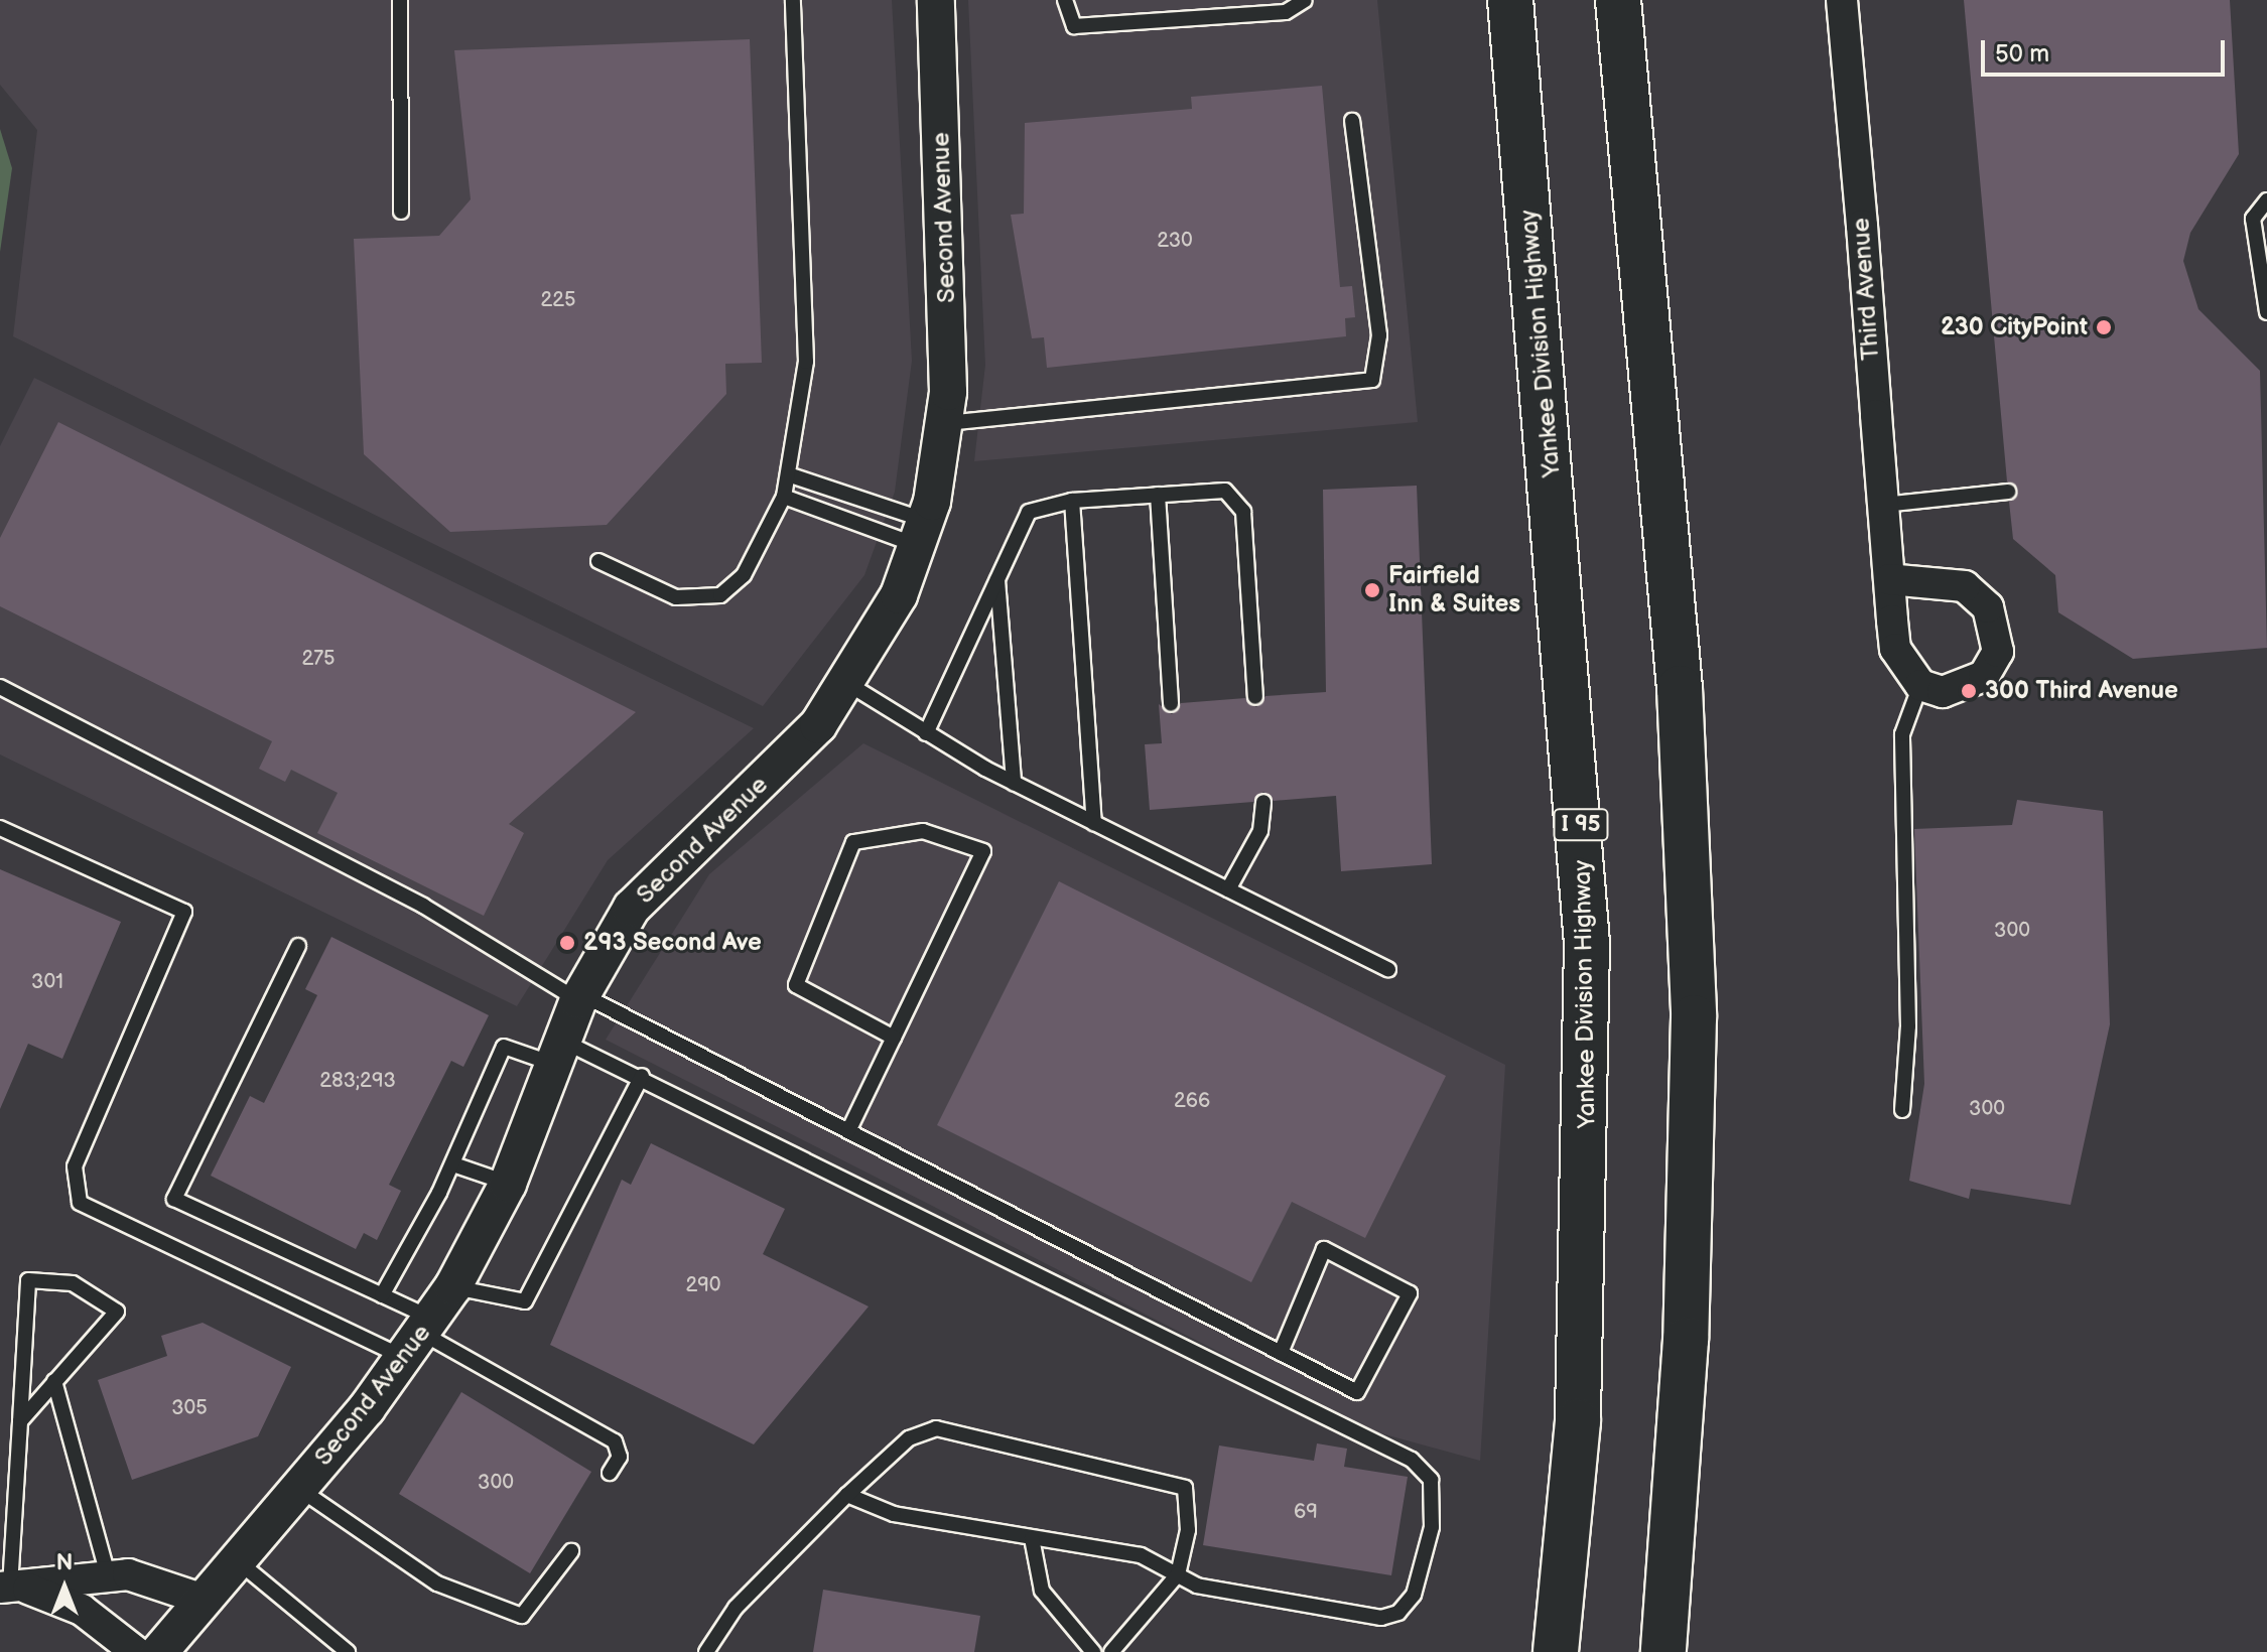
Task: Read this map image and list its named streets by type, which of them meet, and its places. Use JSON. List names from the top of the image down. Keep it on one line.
{"streets":{"highway":["Yankee Division Highway","I 95"],"street":["Second Avenue","Third Avenue"]},"places":["230 CityPoint","Fairfield Inn & Suites","300 Third Avenue","293 Second Ave"],"house_numbers":["230","225","275","300","301","283;293","266","300","290","305","300","69"],"scale_bar":"50 m","north":"top"}
